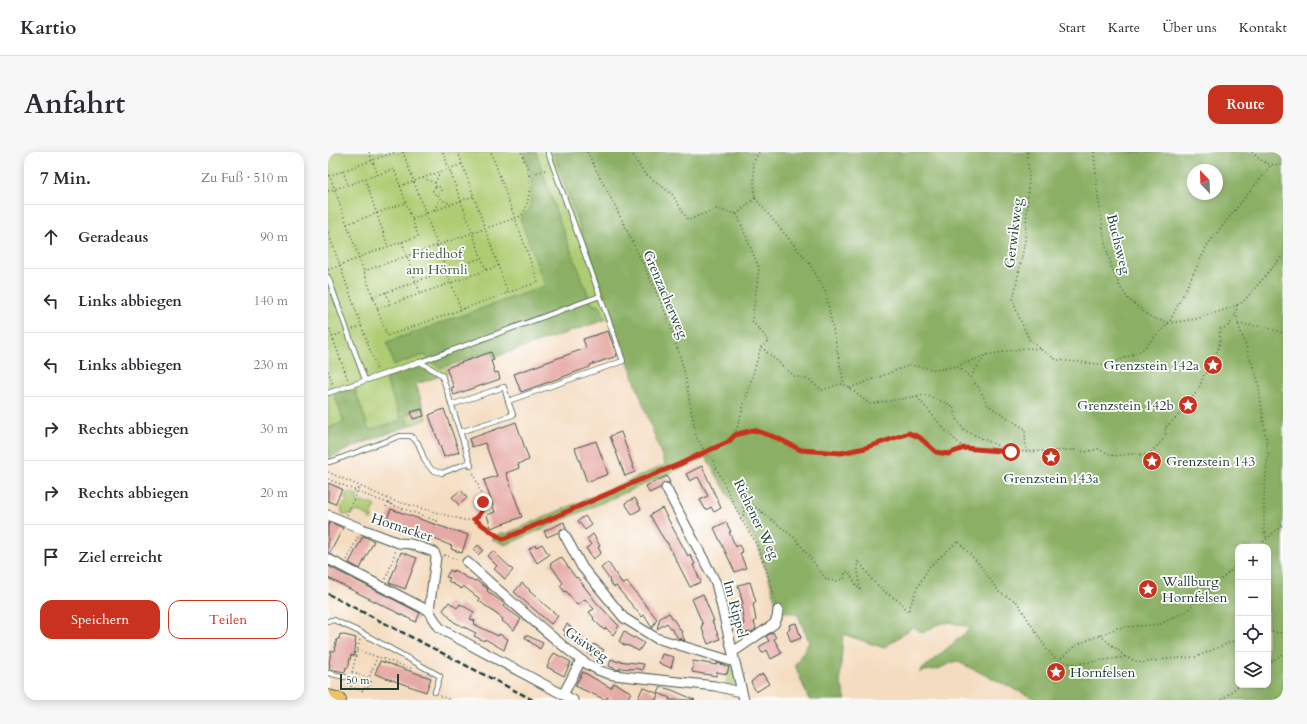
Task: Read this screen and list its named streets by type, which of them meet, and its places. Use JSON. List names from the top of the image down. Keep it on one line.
{"streets":{"street":["Hornacker","Im Rippel","Gisiweg"],"path":["Gerwikweg","Buchsweg","Grenzacherweg","Riehener Weg"]},"crossings":[["Gerwikweg","Buchsweg"],["Grenzacherweg","Riehener Weg"],["Im Rippel","Gisiweg"]],"parks":["Friedhof am Hörnli"],"places":{"place":["Grenzstein 142a","Grenzstein 142b","Grenzstein 143a","Grenzstein 143","Wallburg Hornfelsen","Hornfelsen"]},"scale_bar":"50 m","north":"top left","page":{"header":"Kartio","nav":["Start","Karte","Über uns","Kontakt"],"title":"Anfahrt","buttons":["Route",["Speichern","Teilen"]],"heading":["7 Min.","Zu Fuß · 510 m"],"list":[["Geradeaus","90 m"],["Links abbiegen","140 m"],["Links abbiegen","230 m"],["Rechts abbiegen","30 m"],["Rechts abbiegen","20 m"],"Ziel erreicht"],"map_buttons":["+","−"],"scale":"50 m"}}
